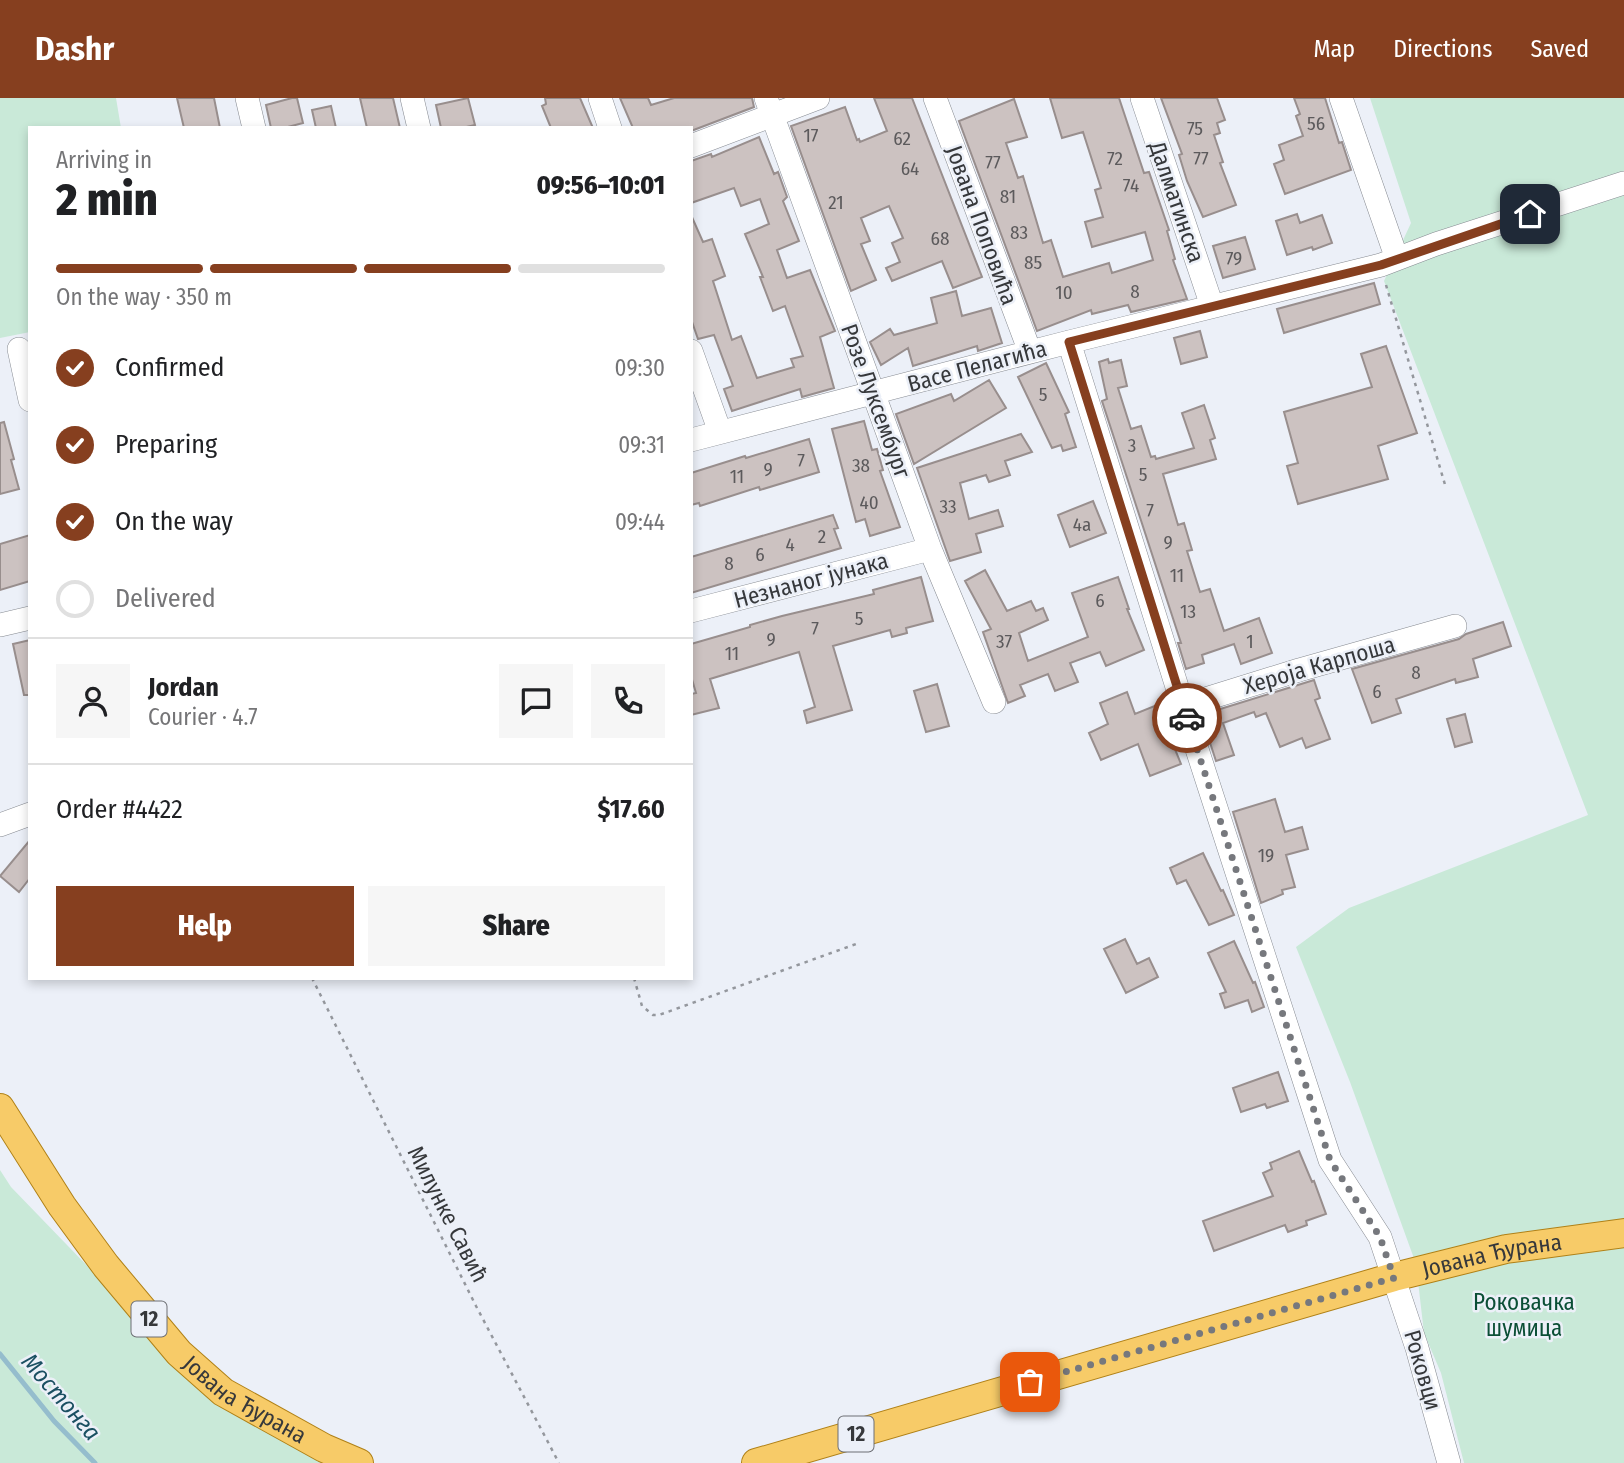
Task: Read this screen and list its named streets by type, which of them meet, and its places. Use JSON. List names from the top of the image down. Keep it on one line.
{"streets":{"main road":["Јована Ђурана","12"],"street":["Далматинска","Јована Поповића","Васе Пелагића","Розе Луксембург","Незнаног јунака","Хероја Карпоша","Роковци"],"path":["Милунке Савић"]},"crossings":[["Далматинска","Васе Пелагића"],["Јована Поповића","Васе Пелагића"],["Васе Пелагића","Розе Луксембург"],["Васе Пелагића","Роковци"],["Розе Луксембург","Незнаног јунака"],["Хероја Карпоша","Роковци"],["Јована Ђурана","Роковци"]],"water":["Мостонга"],"parks":["Роковачка шумица"],"house_numbers":["56","75","17","62","72","77","77","64","74","81","21","83","68","79","85","8","10","5","3","7","38","9","5","11","40","33","7","4a","2","9","4","6","8","11","6","13","5","7","9","37","1","11","8","6","19"],"page":{"header":"Dashr","nav":["Map","Directions","Saved"],"heading":["2 min","Arriving in","09:56–10:01"],"panel":["Jordan","Courier · 4.7","Order #4422","$17.60"],"bar":"On the way · 350 m","list":[["Confirmed","09:30"],["Preparing","09:31"],["On the way","09:44"],"Delivered"],"buttons":["Help","Share"]}}
